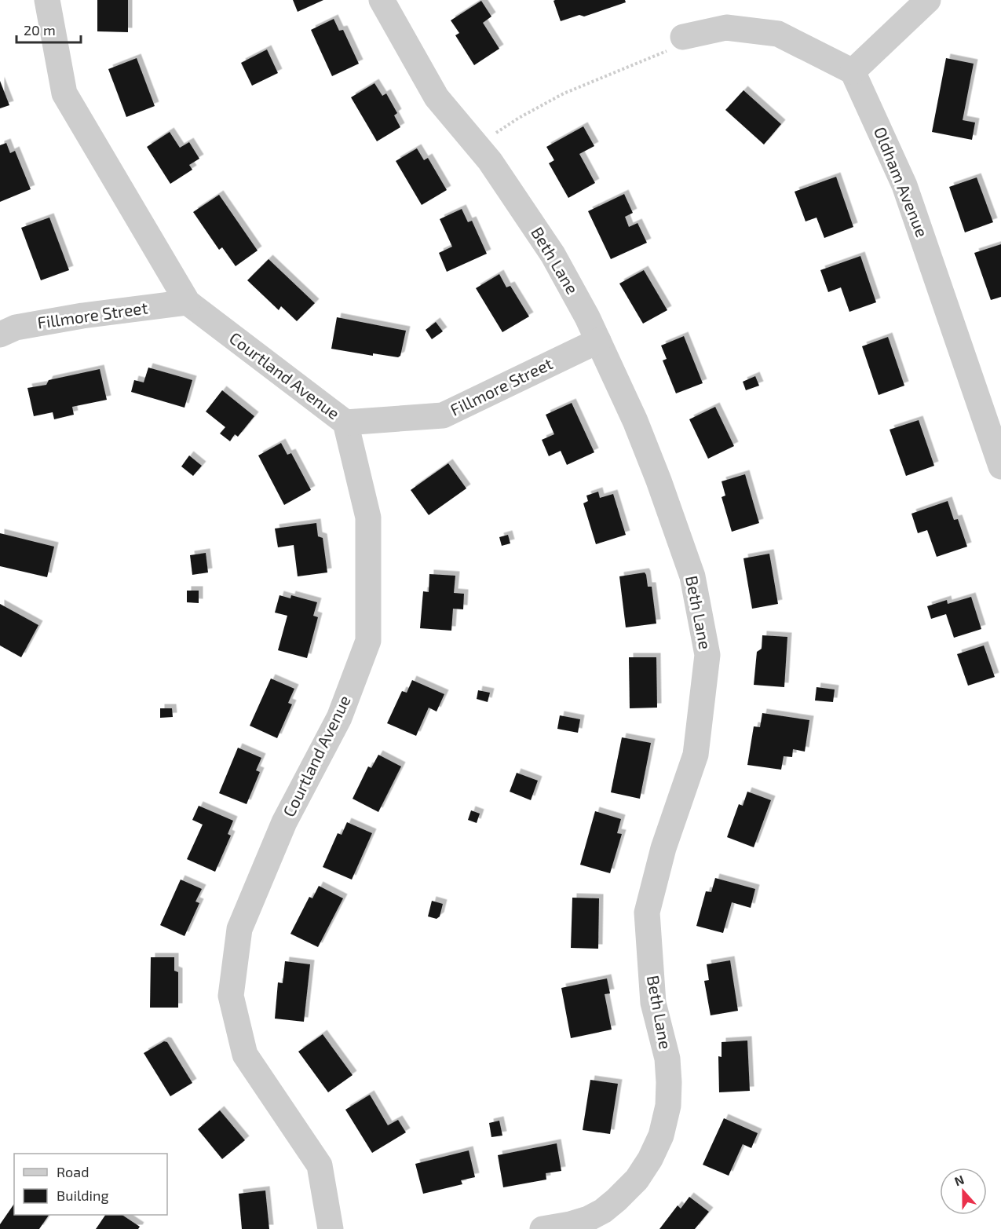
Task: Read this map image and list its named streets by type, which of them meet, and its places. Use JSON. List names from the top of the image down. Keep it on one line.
{"streets":{"street":["Oldham Avenue","Beth Lane","Fillmore Street","Courtland Avenue"]},"crossings":[["Beth Lane","Fillmore Street"],["Fillmore Street","Courtland Avenue"]],"legend":["Road","Building"],"scale_bar":"20 m","north":"top"}
